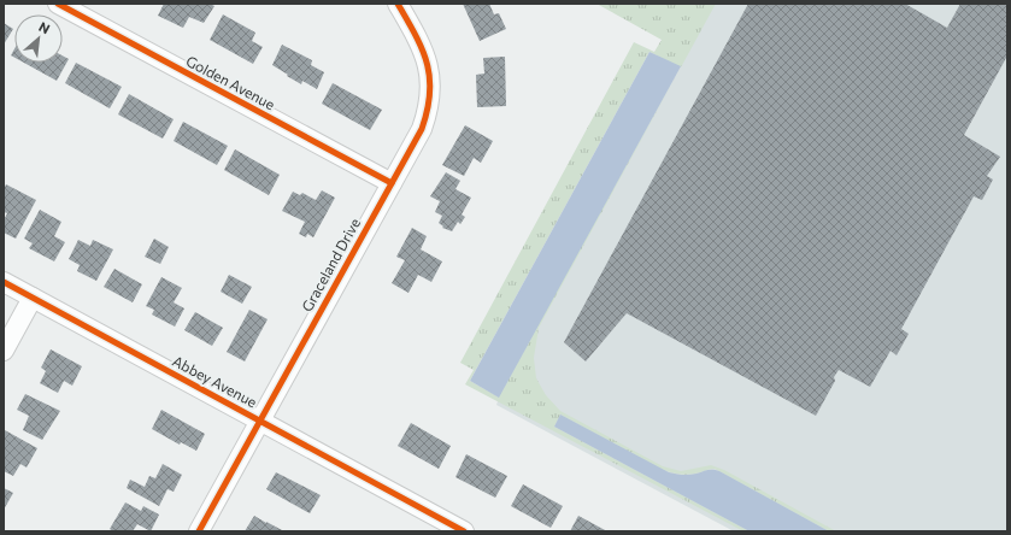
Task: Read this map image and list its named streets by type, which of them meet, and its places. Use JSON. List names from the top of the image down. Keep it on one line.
{"streets":{"street":["Golden Avenue","Graceland Drive","Abbey Avenue"]},"crossings":[["Golden Avenue","Graceland Drive"],["Graceland Drive","Abbey Avenue"]],"north":"top right"}
